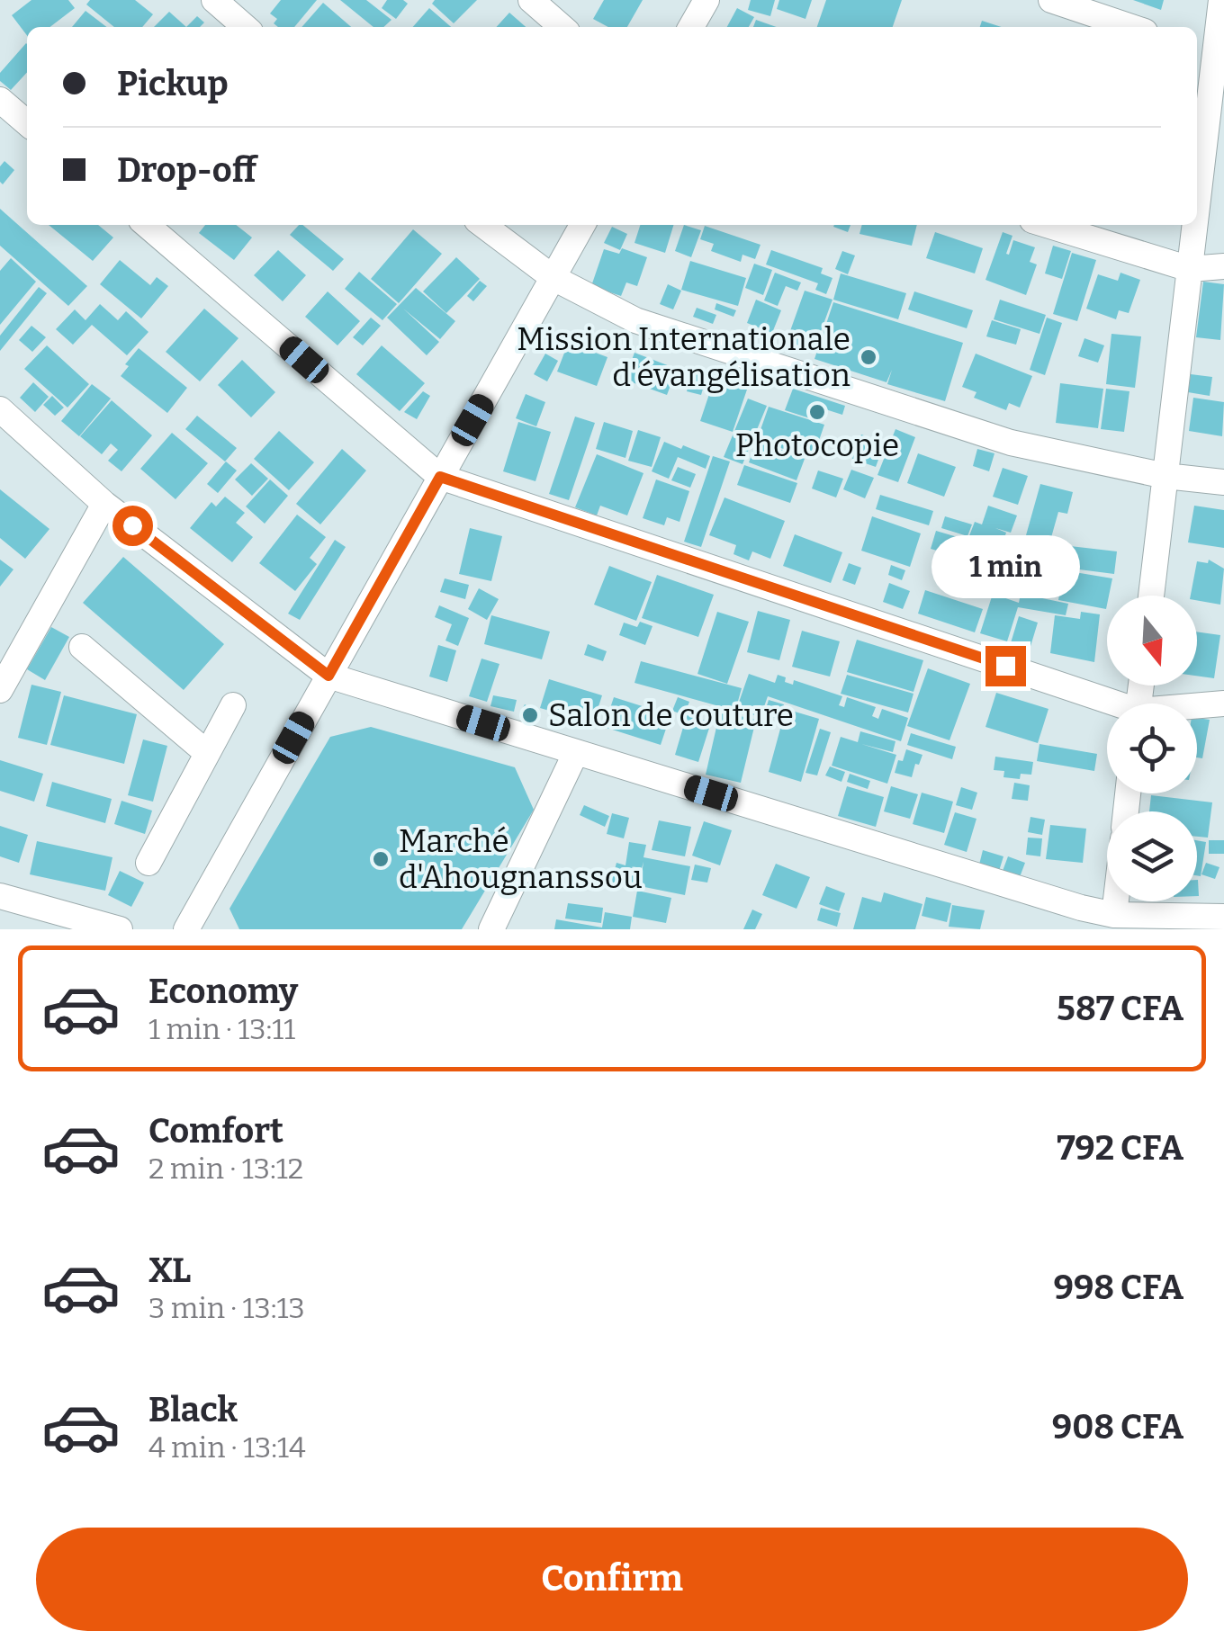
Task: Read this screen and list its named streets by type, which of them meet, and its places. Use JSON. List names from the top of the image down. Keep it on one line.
{"places":["Mission Internationale d'évangélisation","Photocopie","Salon de couture","Marché d'Ahougnanssou"],"north":"bottom","page":{"banner":["Pickup","Drop-off"],"bubble":"1 min","list":[{"name":"Economy","note":"1 min · 13:11","value":"587 CFA"},{"name":"Comfort","note":"2 min · 13:12","value":"792 CFA"},{"name":"XL","note":"3 min · 13:13","value":"998 CFA"},{"name":"Black","note":"4 min · 13:14","value":"908 CFA"}],"buttons":"Confirm"}}
